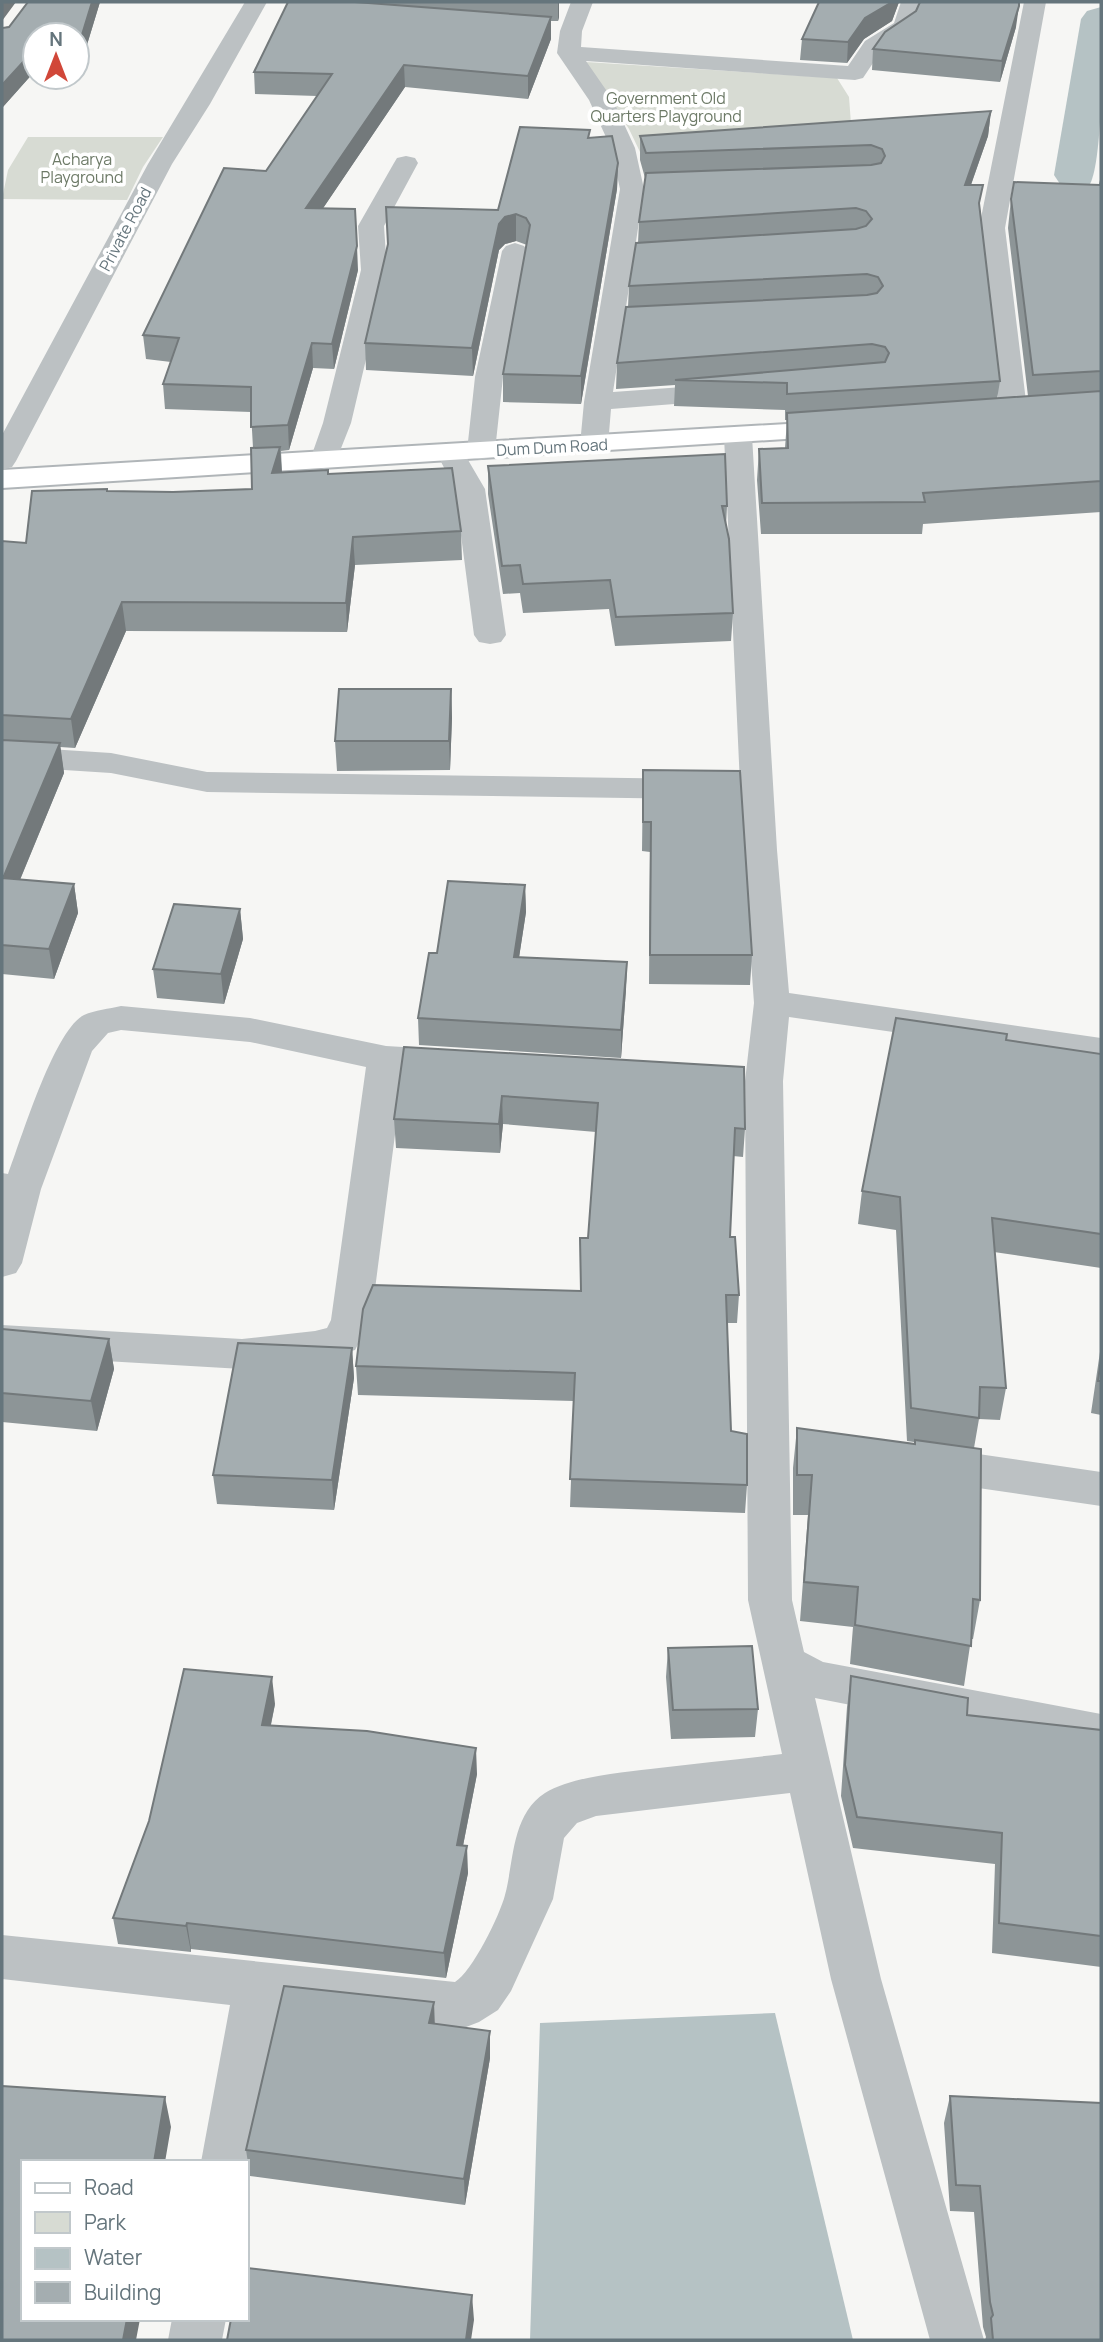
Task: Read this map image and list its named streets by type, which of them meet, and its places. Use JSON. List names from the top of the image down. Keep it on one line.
{"streets":{"main road":["Dum Dum Road"],"street":["Private Road"]},"parks":["Government Old Quarters Playground","Acharya Playground"],"legend":["Road","Park","Water","Building"],"north":"top"}
